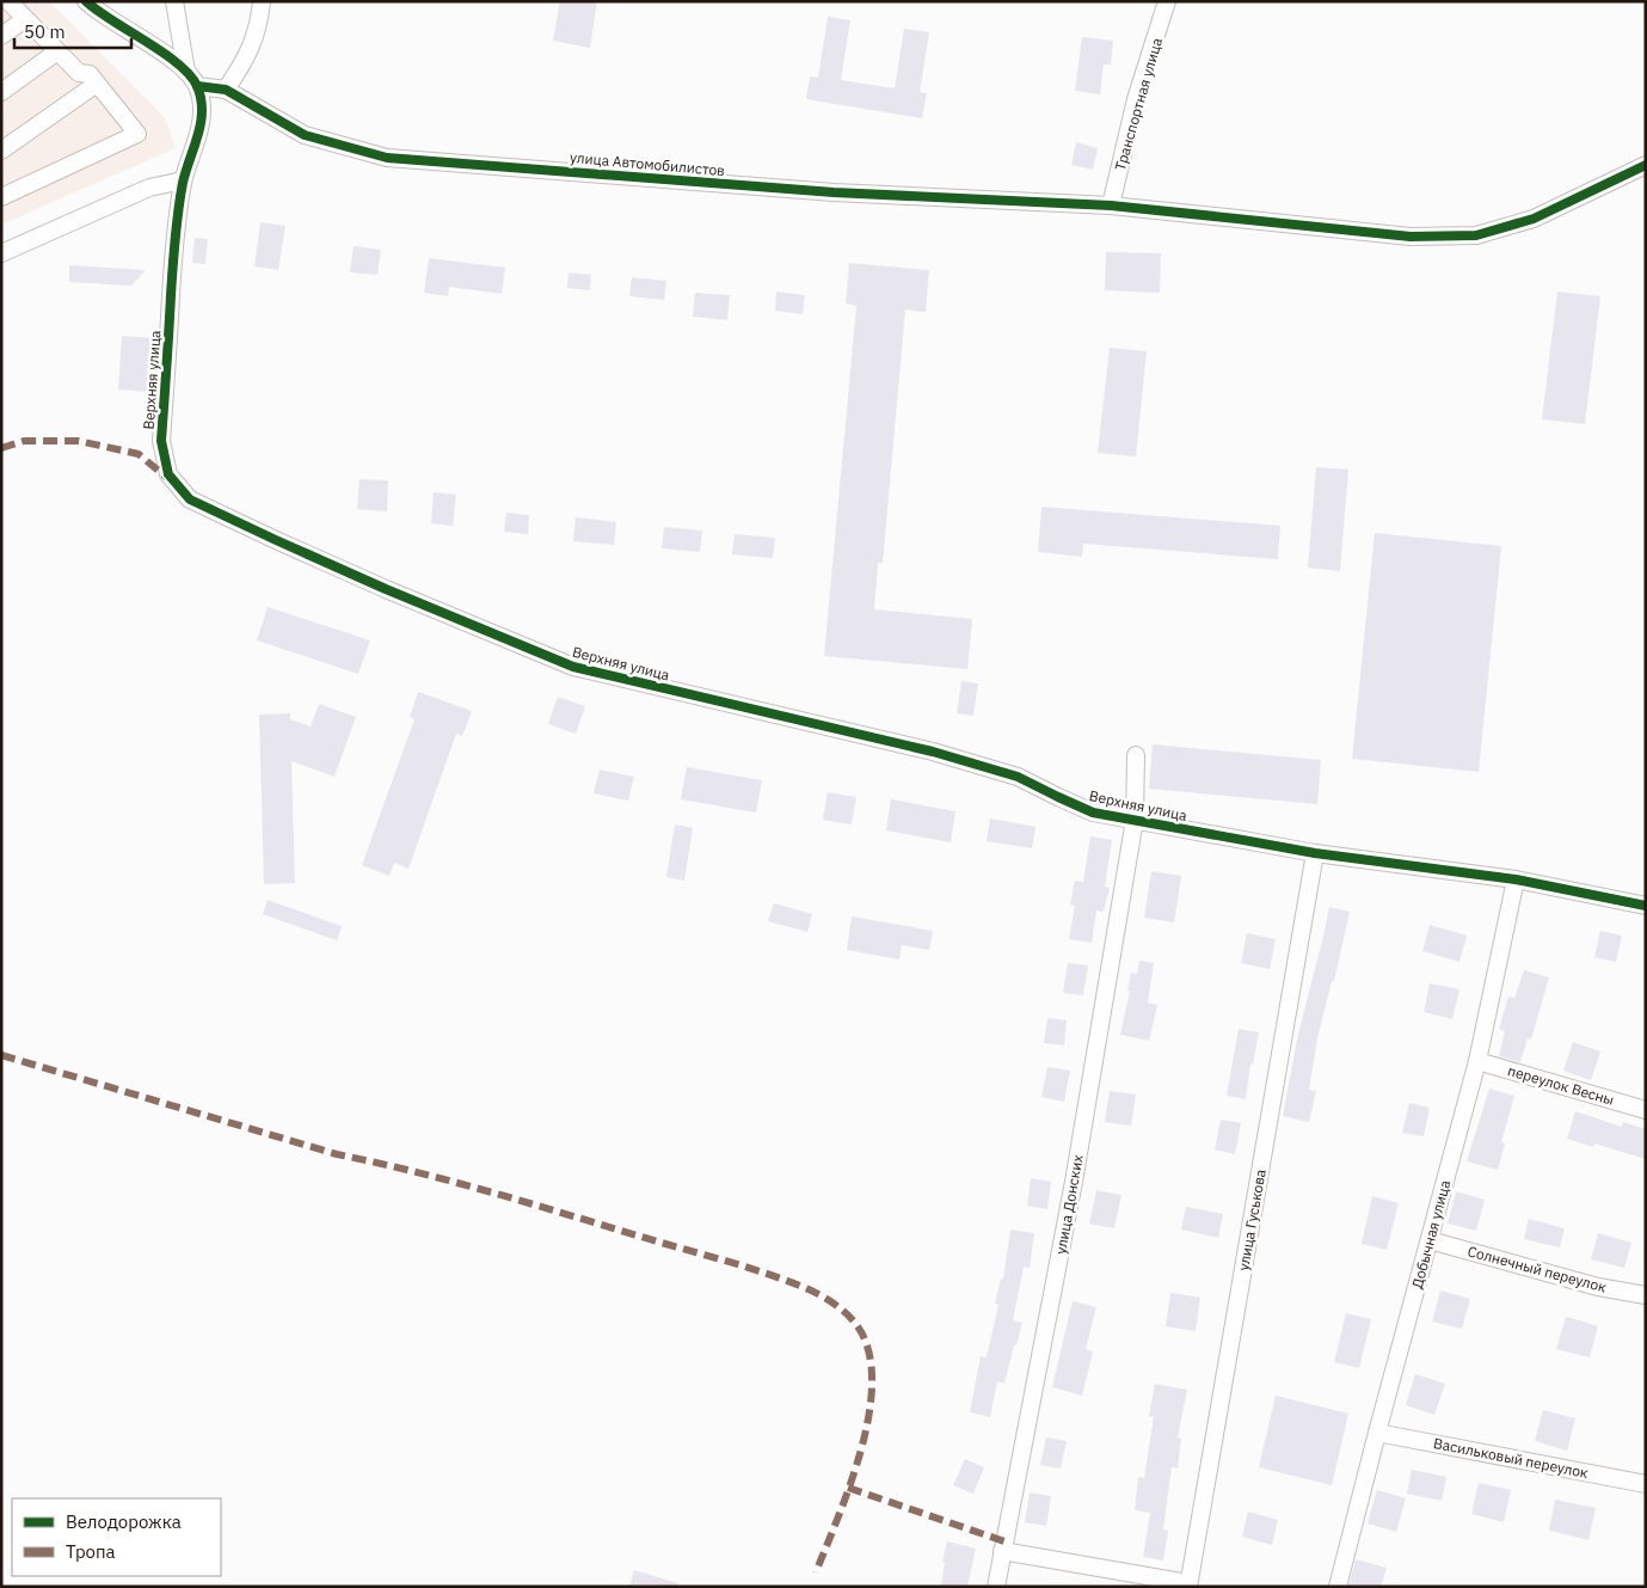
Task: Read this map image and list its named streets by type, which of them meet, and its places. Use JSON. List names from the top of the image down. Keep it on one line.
{"streets":{"street":["Транспортная улица","улица Автомобилистов","Верхняя улица","переулок Весны","улица Донских","улица Гуськова","Добычная улица","Солнечный переулок","Васильковый переулок"]},"crossings":[["Транспортная улица","улица Автомобилистов"],["улица Автомобилистов","Верхняя улица"],["Верхняя улица","улица Донских"],["Верхняя улица","улица Гуськова"],["Верхняя улица","Добычная улица"],["переулок Весны","Добычная улица"],["Добычная улица","Солнечный переулок"],["Добычная улица","Васильковый переулок"]],"legend":["Велодорожка","Тропа"],"scale_bar":"50 m"}
